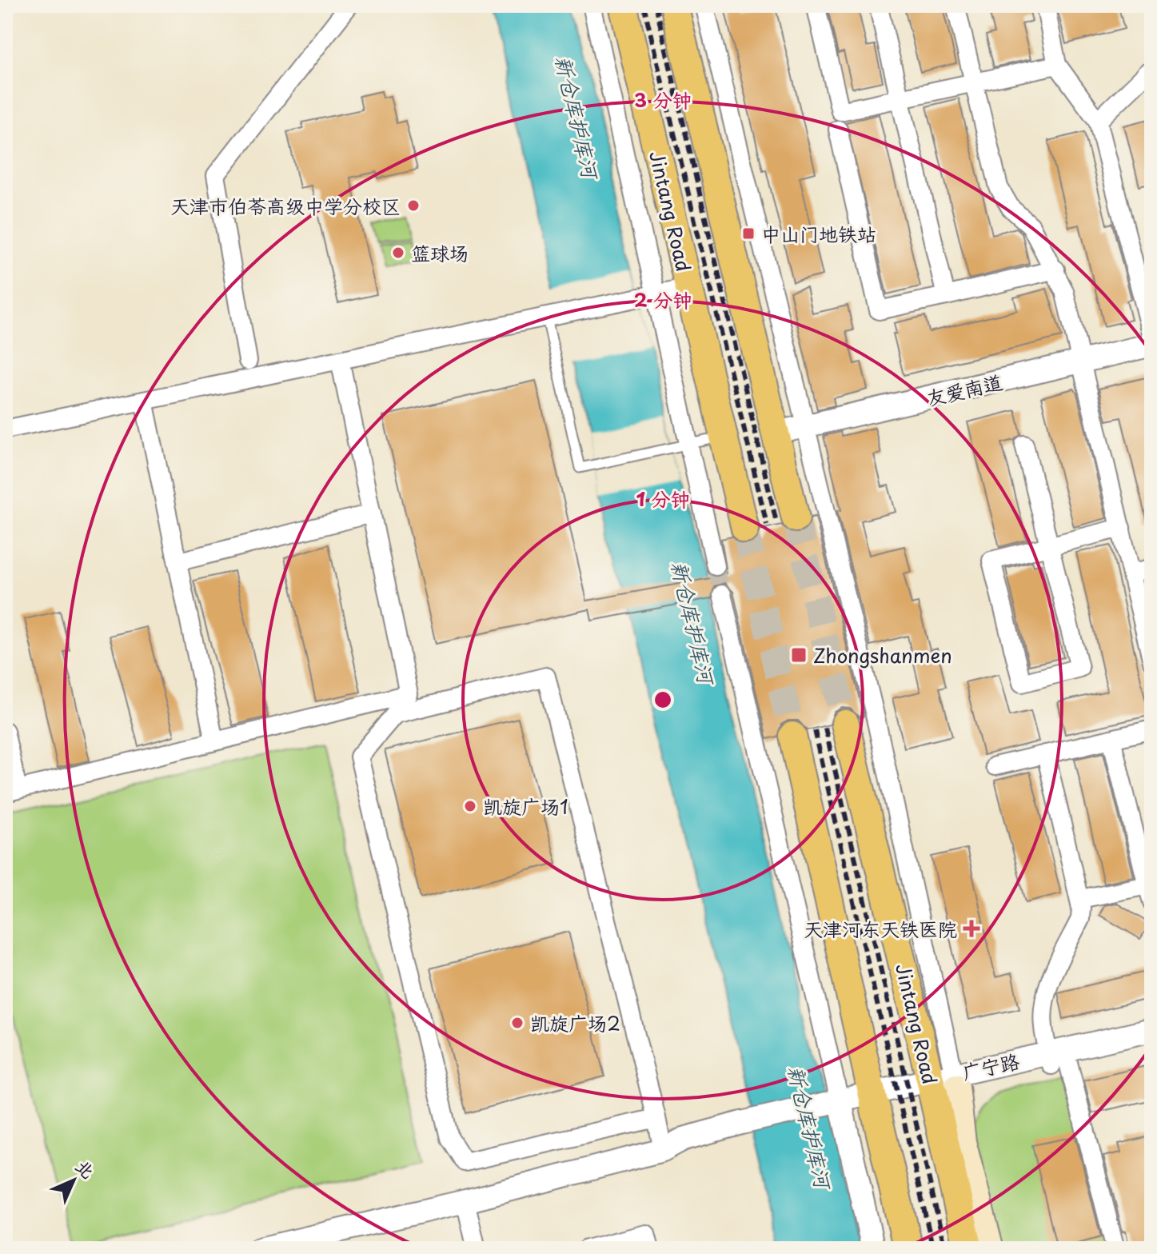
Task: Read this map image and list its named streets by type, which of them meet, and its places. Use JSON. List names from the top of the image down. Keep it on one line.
{"streets":{"highway":["Jintang Road"],"street":["友爱南道","广宁路"]},"crossings":[["Jintang Road","广宁路"]],"water":["新仓库护库河"],"places":{"other":["天津市伯苓高级中学分校区","篮球场","凯旋广场1","凯旋广场2"],"transit":["中山门地铁站","Zhongshanmen"],"health":["天津河东天铁医院"]},"north":"top right","rings":["3 分钟","2 分钟","1 分钟"]}
